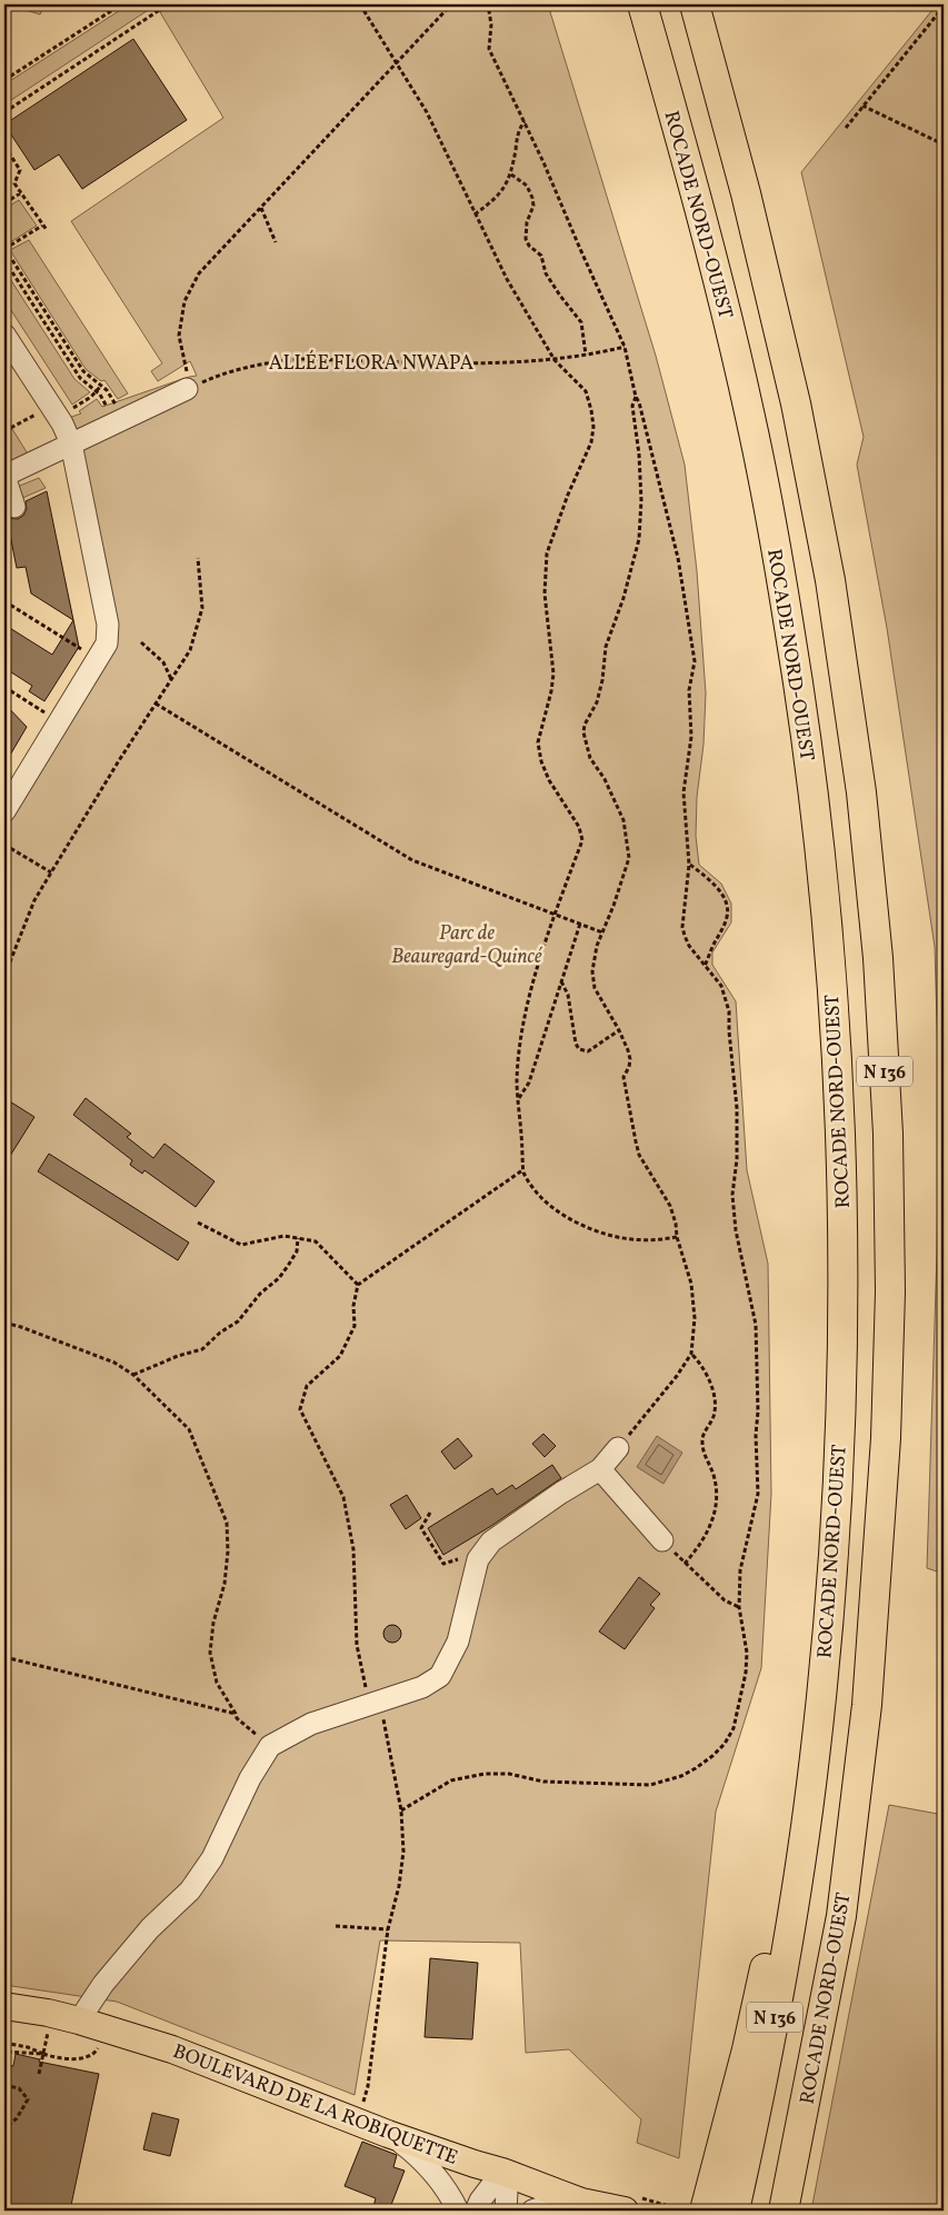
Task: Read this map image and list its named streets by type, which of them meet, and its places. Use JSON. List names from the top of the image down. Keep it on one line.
{"streets":{"highway":["ROCADE NORD-OUEST","N 136"],"main road":["BOULEVARD DE LA ROBIQUETTE"],"path":["ALLÉE FLORA NWAPA"]},"parks":["Parc de Beauregard-Quincé"]}
